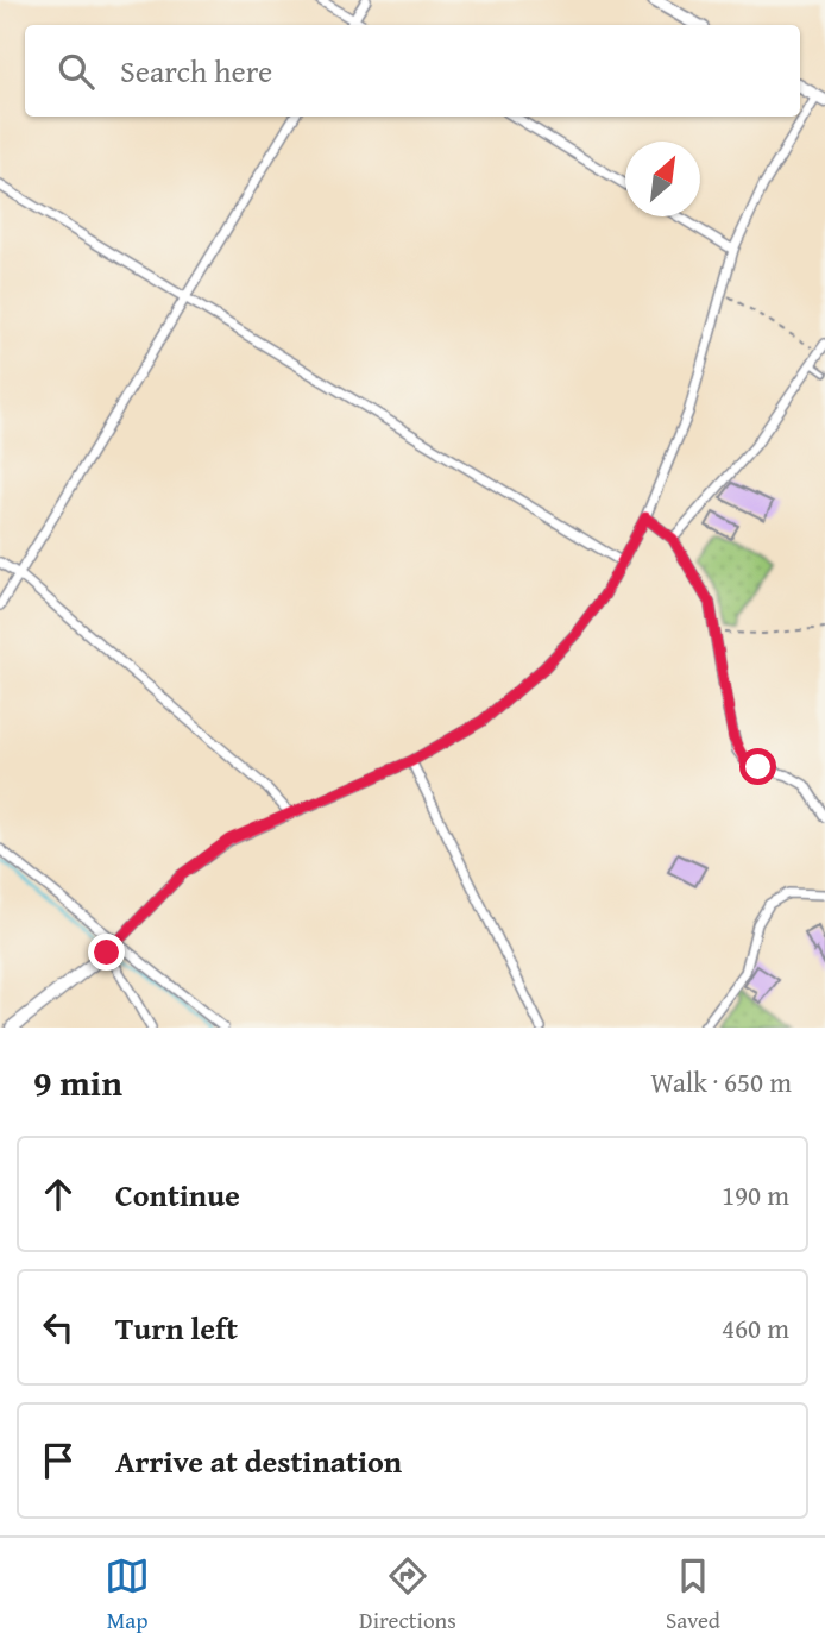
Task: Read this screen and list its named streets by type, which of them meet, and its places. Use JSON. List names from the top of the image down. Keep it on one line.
{"north":"top right","page":{"search":"Search here","heading":["9 min","Walk · 650 m"],"list":[["Continue","190 m"],["Turn left","460 m"],"Arrive at destination"],"nav":["Map","Directions","Saved"]}}
